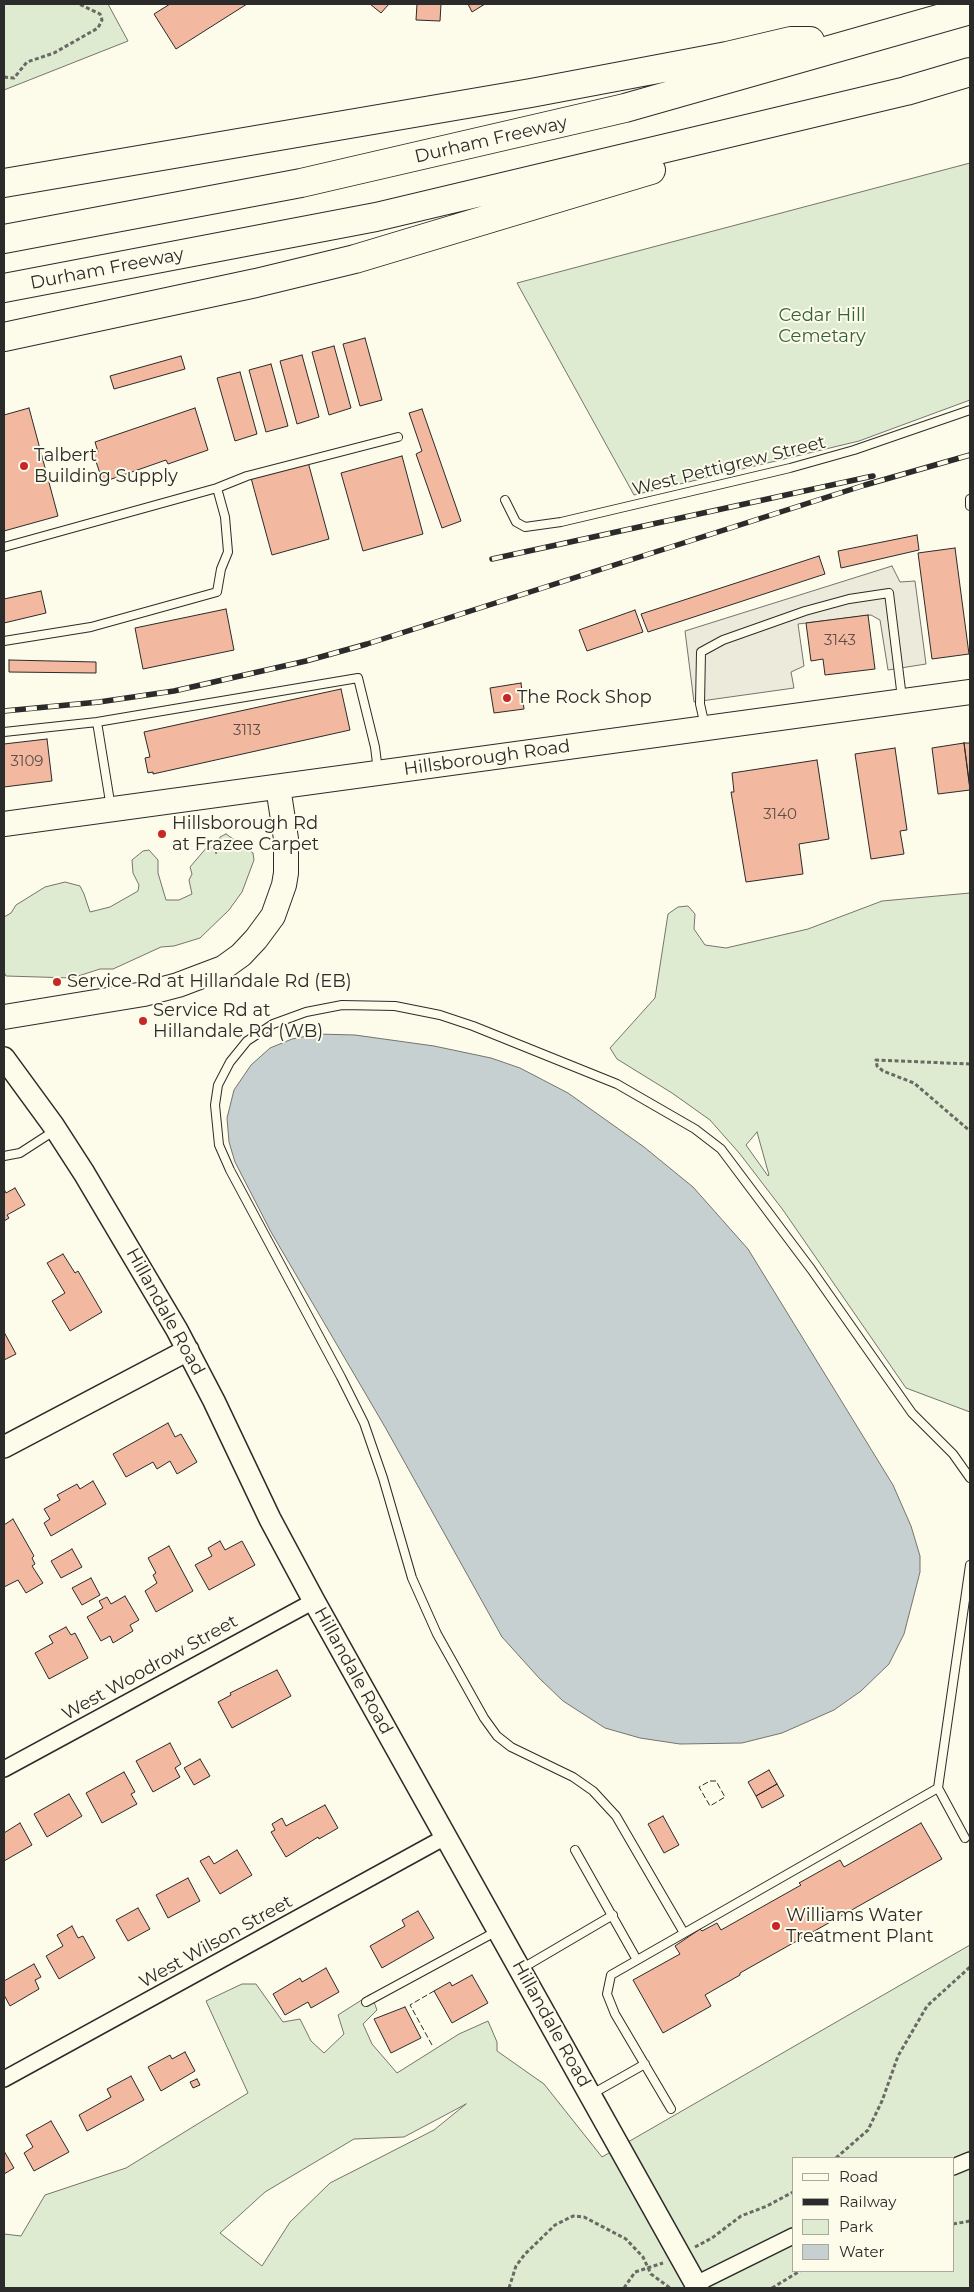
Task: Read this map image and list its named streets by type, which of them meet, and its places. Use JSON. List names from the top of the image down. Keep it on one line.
{"streets":{"highway":["Durham Freeway"],"main road":["Hillsborough Road","Hillandale Road"],"street":["West Woodrow Street","West Wilson Street"],"lane":["West Pettigrew Street"]},"crossings":[["Hillandale Road","West Woodrow Street"],["Hillandale Road","West Wilson Street"]],"parks":["Cedar Hill Cemetary"],"places":["Talbert Building Supply","The Rock Shop","Hillsborough Rd at Frazee Carpet","Service Rd at Hillandale Rd (EB)","Service Rd at Hillandale Rd (WB)","Williams Water Treatment Plant"],"house_numbers":["3143","3113","3109","3140"],"legend":["Road","Railway","Park","Water"]}
